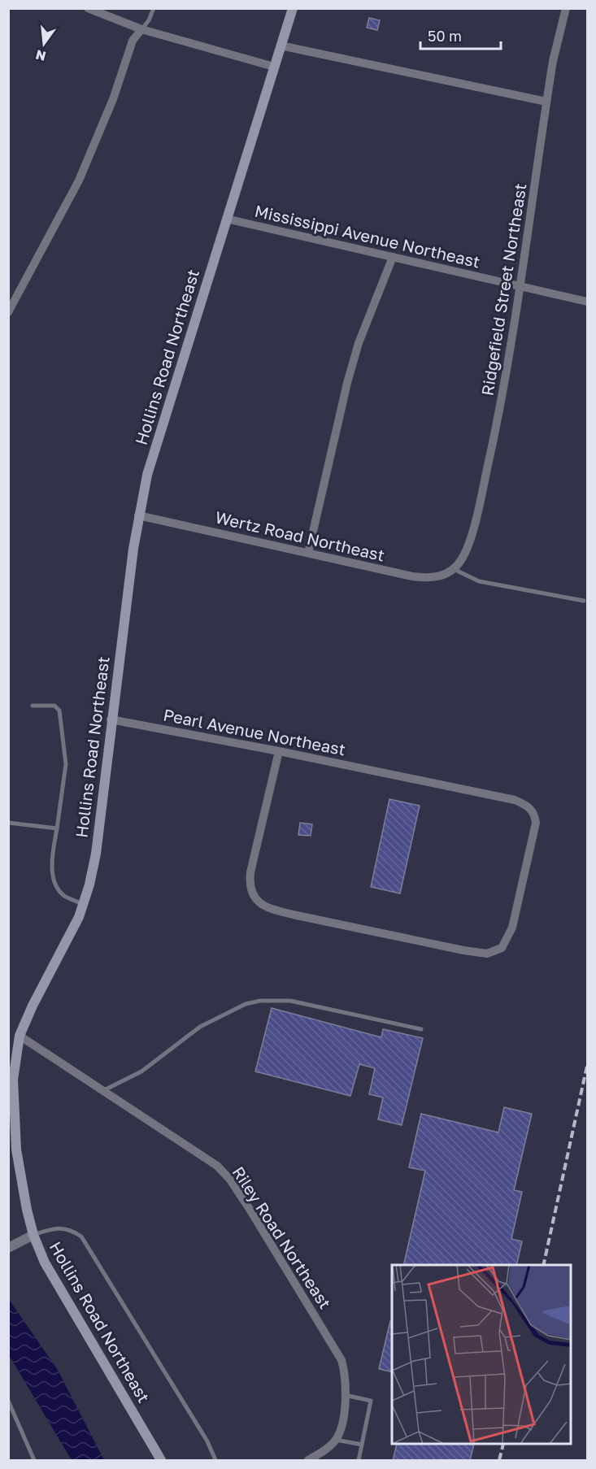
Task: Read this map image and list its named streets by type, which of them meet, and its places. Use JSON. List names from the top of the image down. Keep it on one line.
{"streets":{"main road":["Hollins Road Northeast"],"street":["Mississippi Avenue Northeast","Ridgefield Street Northeast","Wertz Road Northeast","Pearl Avenue Northeast","Riley Road Northeast"]},"crossings":[["Mississippi Avenue Northeast","Ridgefield Street Northeast"],["Mississippi Avenue Northeast","Hollins Road Northeast"],["Ridgefield Street Northeast","Wertz Road Northeast"],["Hollins Road Northeast","Wertz Road Northeast"],["Hollins Road Northeast","Pearl Avenue Northeast"],["Hollins Road Northeast","Riley Road Northeast"]],"scale_bar":"50 m","north":"bottom"}
